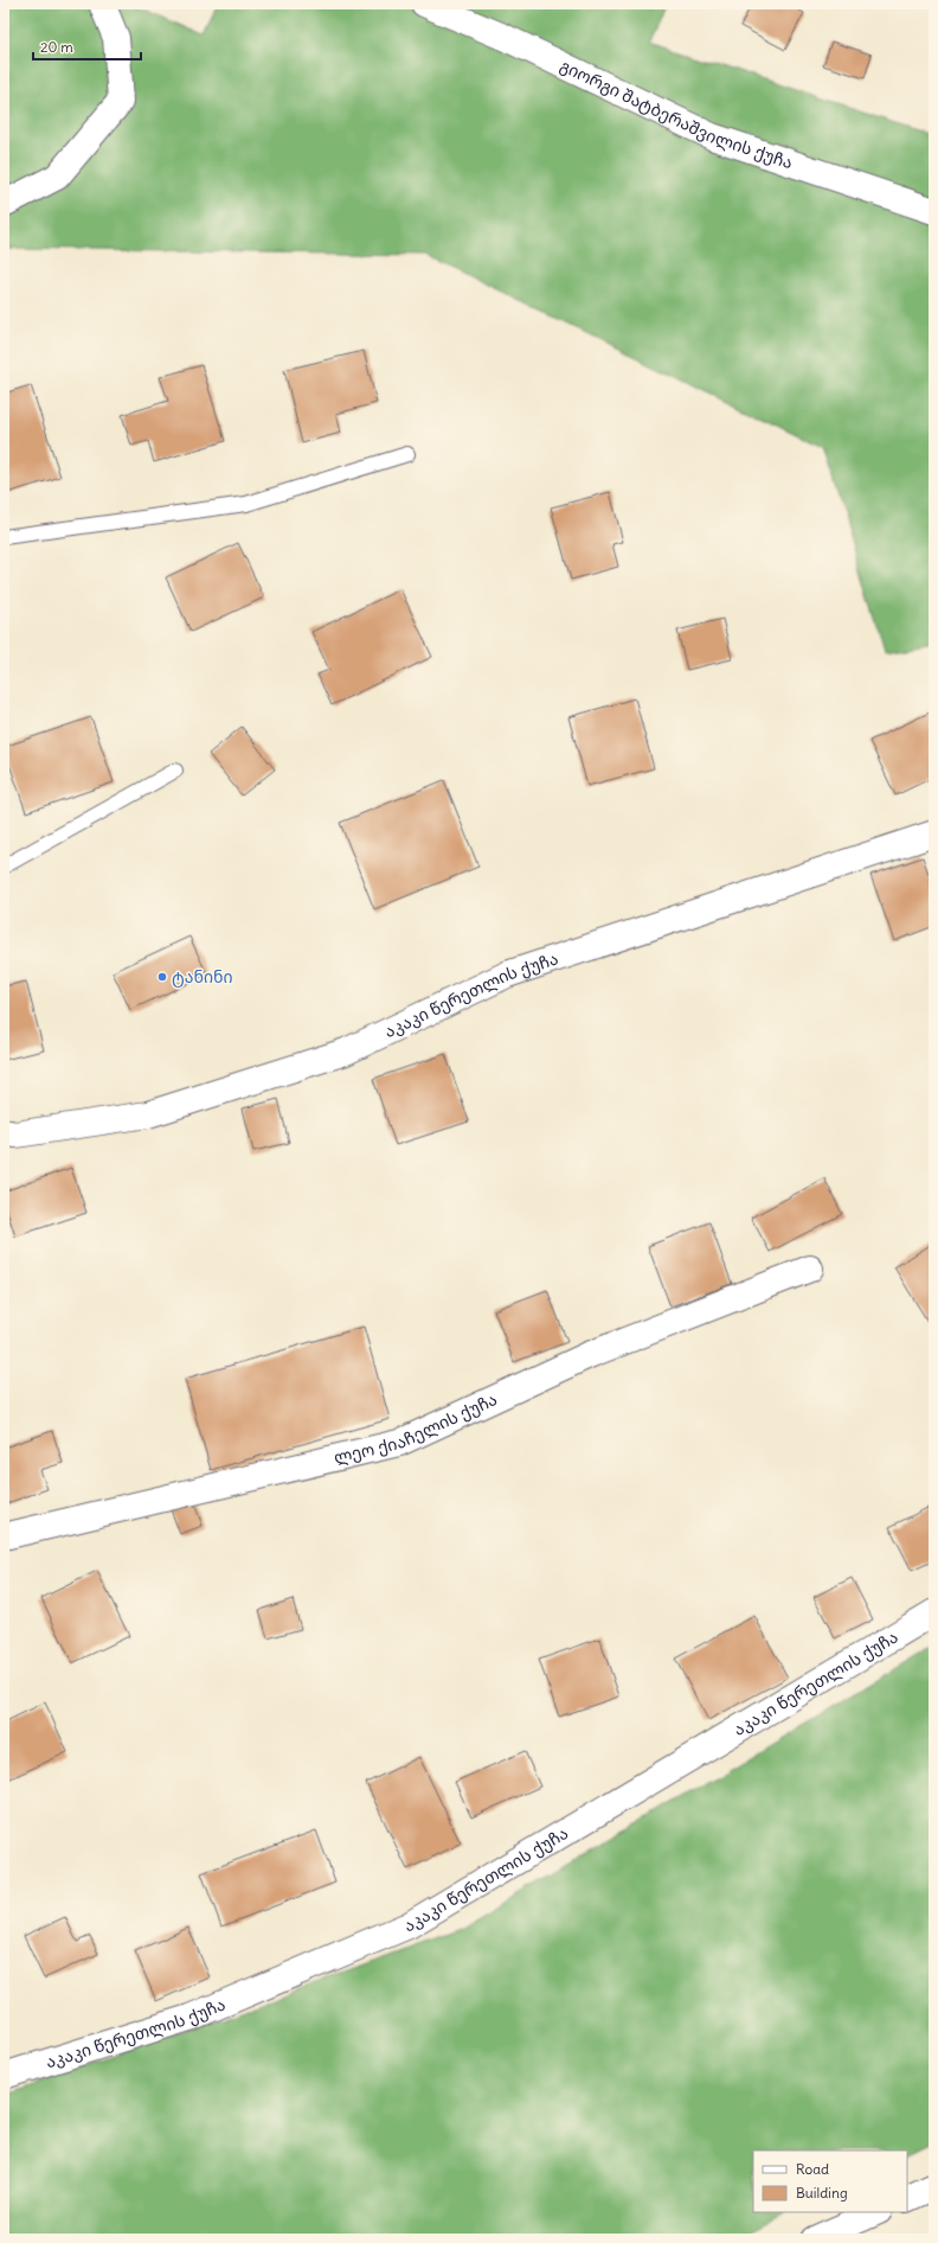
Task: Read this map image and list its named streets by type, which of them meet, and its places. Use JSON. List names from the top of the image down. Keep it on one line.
{"streets":{"street":["გიორგი შატბერაშვილის ქუჩა","აკაკი წერეთლის ქუჩა","ლეო ქიაჩელის ქუჩა"]},"places":["ტანინი"],"legend":["Road","Building"],"scale_bar":"20 m"}
